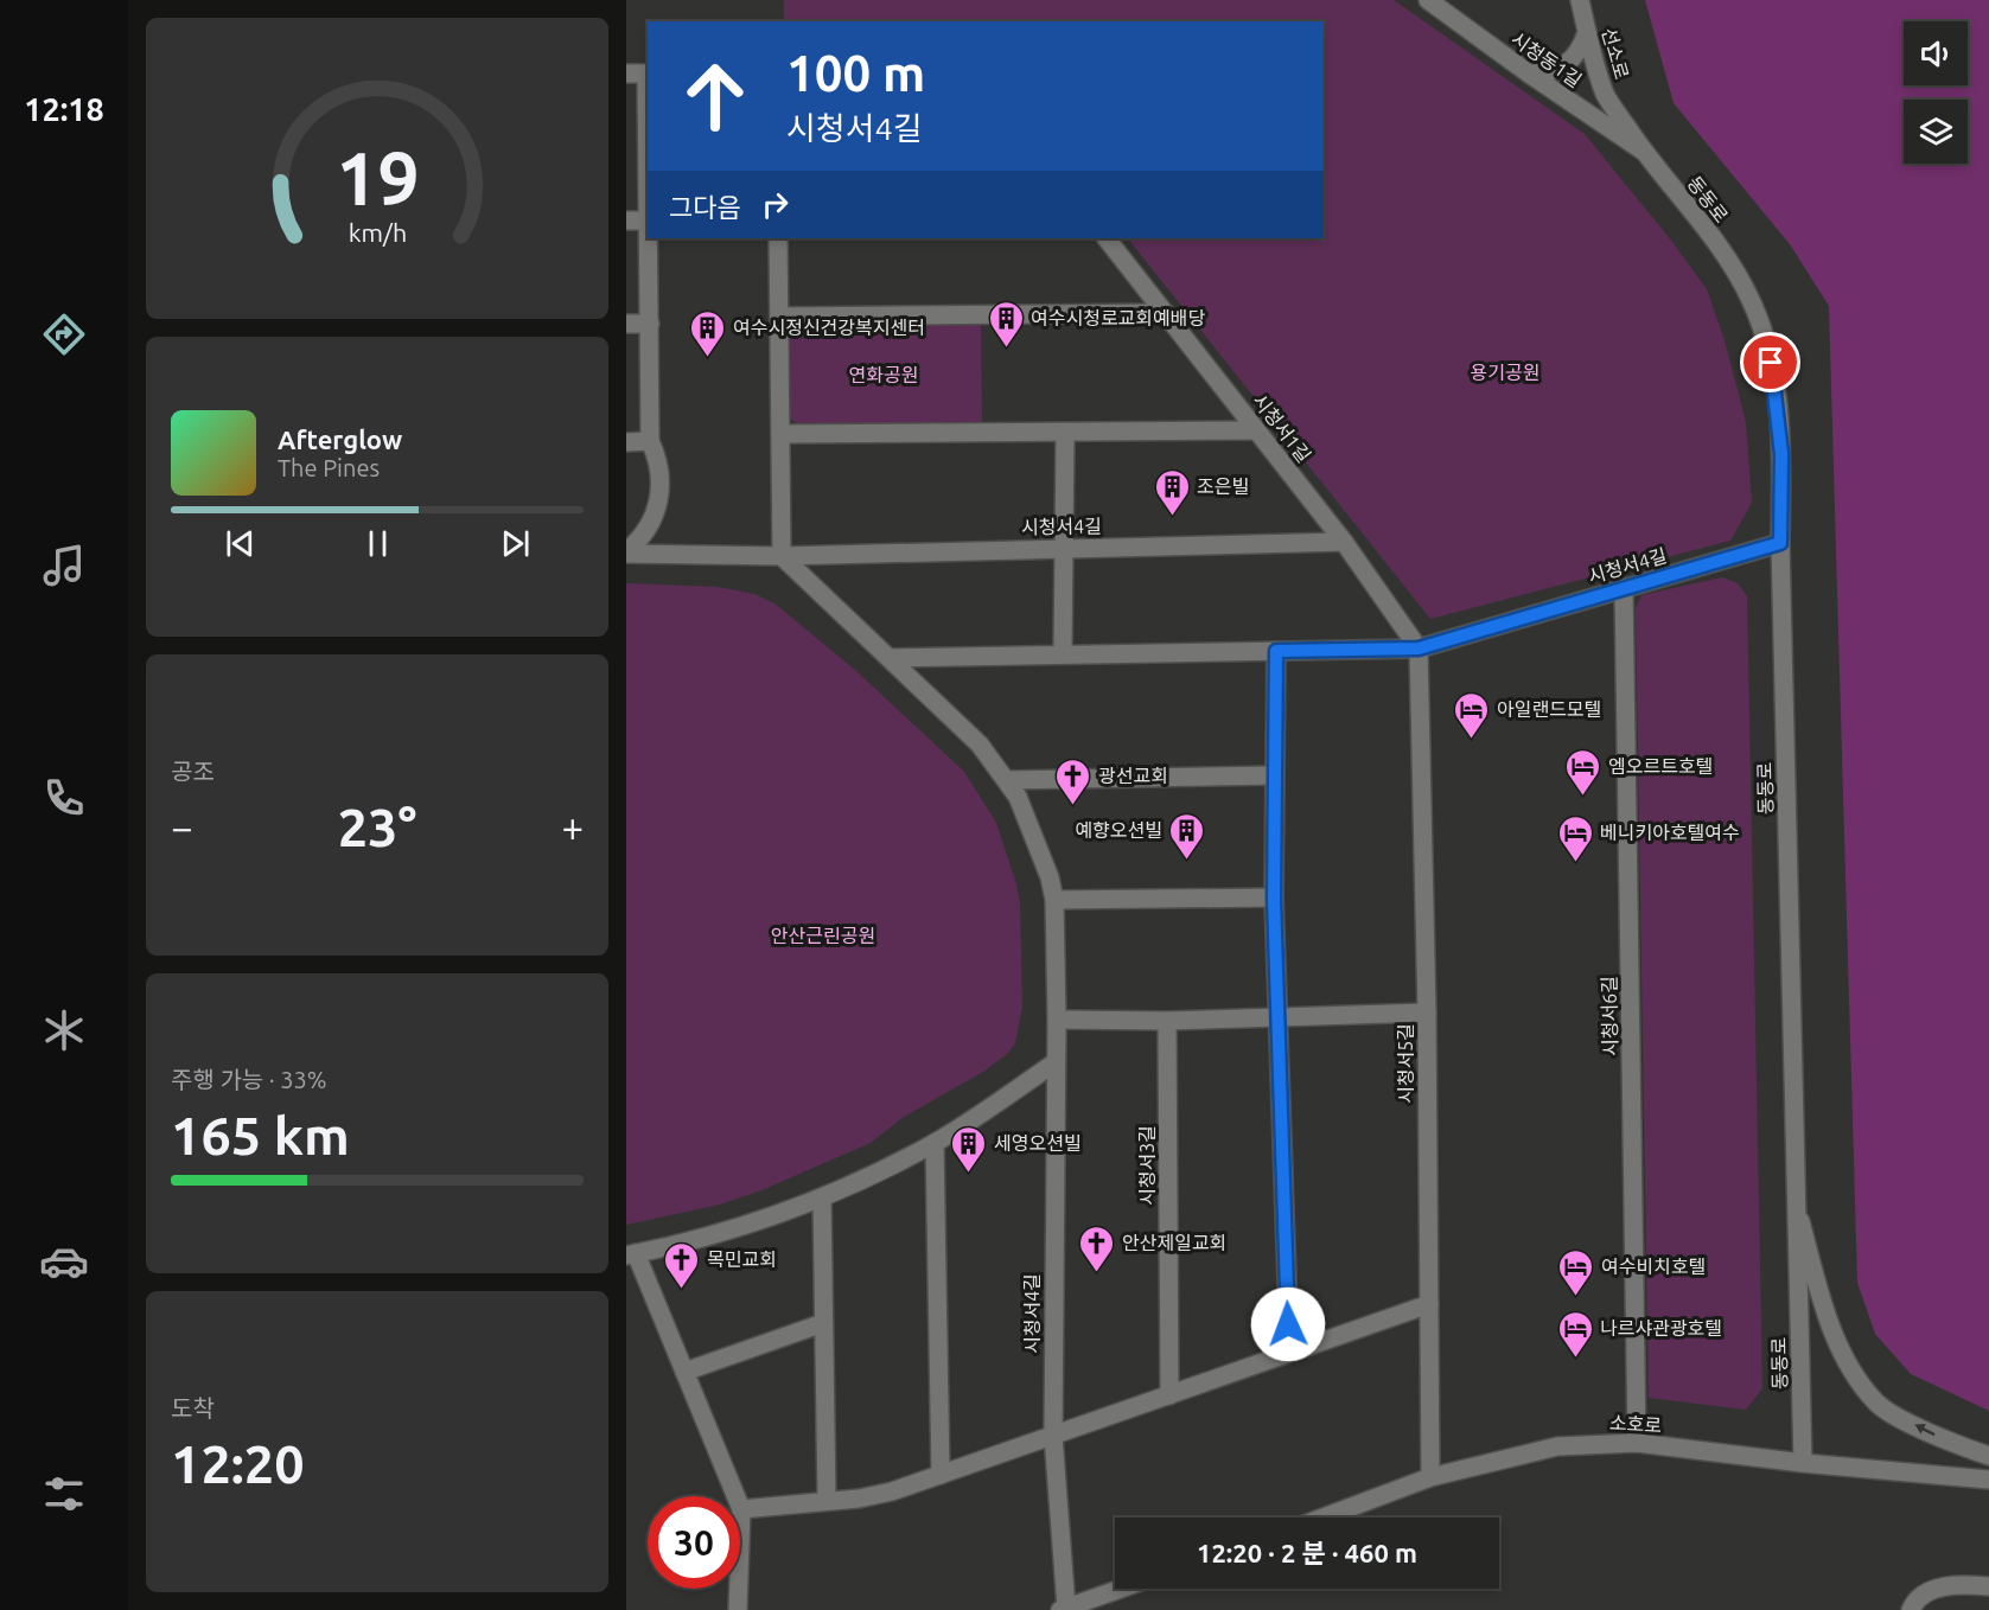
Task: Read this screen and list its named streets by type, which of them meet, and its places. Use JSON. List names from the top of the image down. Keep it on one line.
{"streets":{"street":["선소로","시청동1길","동동로","시청서1길","시청서4길","시청서6길","시청서5길","시청서3길","소호로"]},"crossings":[["선소로","시청동1길"],["선소로","동동로"],["시청동1길","동동로"],["동동로","시청서4길"],["동동로","소호로"],["시청서1길","시청서4길"],["시청서1길","시청서5길"],["시청서4길","시청서6길"],["시청서4길","시청서5길"],["시청서6길","소호로"],["시청서5길","소호로"]],"parks":["용기공원","연화공원","안산근린공원"],"places":{"building":["여수시청로교회예배당","여수시정신건강복지센터","조은빌","예향오션빌","세영오션빌"],"hotel":["아일랜드모텔","엠오르트호텔","베니키아호텔여수","여수비치호텔","나르샤관광호텔"],"church":["광선교회","안산제일교회","목민교회"]},"page":{"tabs":"12:18","turn":["100 m","시청서4길"],"then":"그다음","song":["Afterglow","The Pines"],"tile":["공조",["주행 가능 · 33%","165 km"],["도착","12:20"]],"heat":["−","23°","+"],"limit":"30","trip":"12:20 · 2 분 · 460 m","gauge":["19","km/h"]}}
